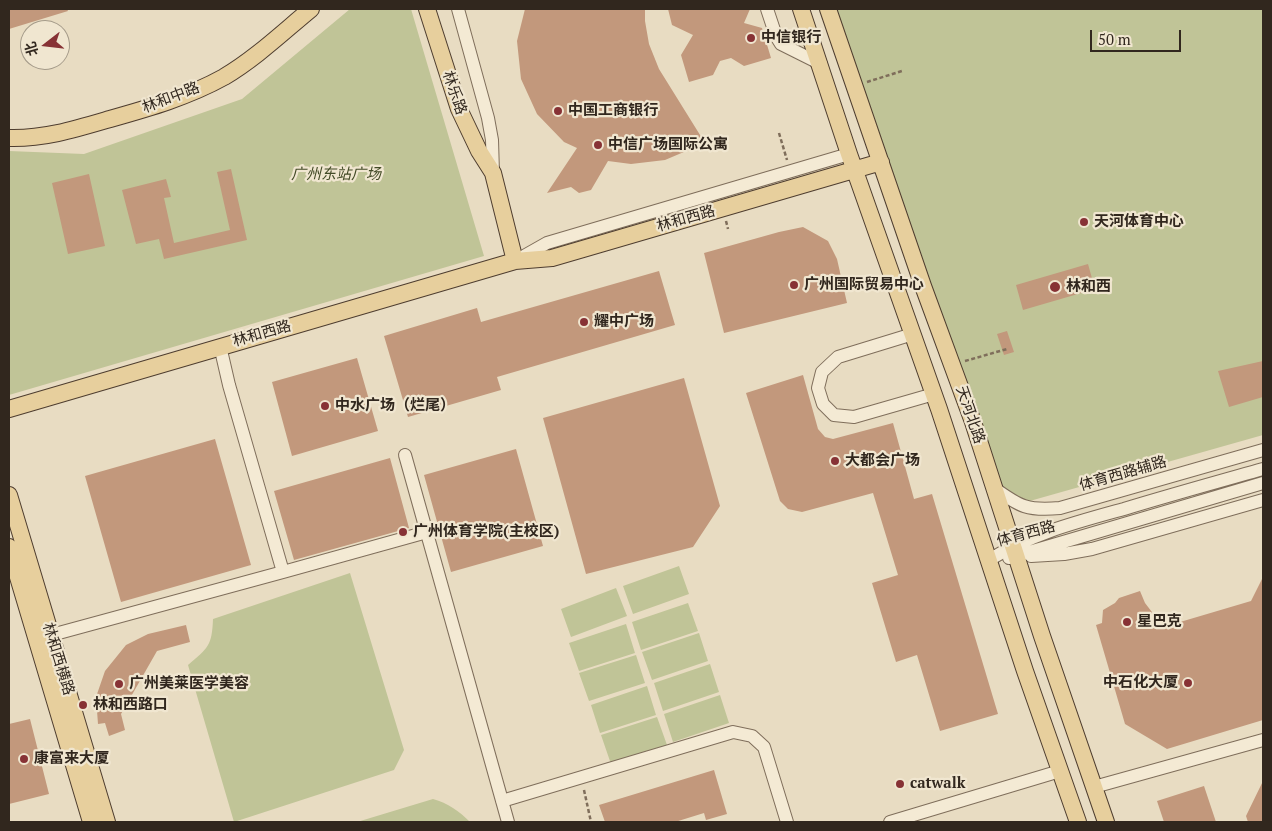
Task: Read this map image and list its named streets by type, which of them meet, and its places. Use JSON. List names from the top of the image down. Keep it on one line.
{"streets":{"main road":["林乐路","林和中路","林和西路","天河北路","林和西横路"],"street":["体育西路辅路","体育西路"]},"crossings":[["林乐路","林和西路"],["林和西路","天河北路"],["天河北路","体育西路辅路"],["天河北路","体育西路"]],"parks":["广州东站广场"],"places":["中信银行","中国工商银行","中信广场国际公寓","天河体育中心","广州国际贸易中心","林和西","耀中广场","中水广场（烂尾）","大都会广场","广州体育学院(主校区)","星巴克","中石化大厦","广州美莱医学美容","林和西路口","康富来大厦","catwalk"],"scale_bar":"50 m","north":"left"}
